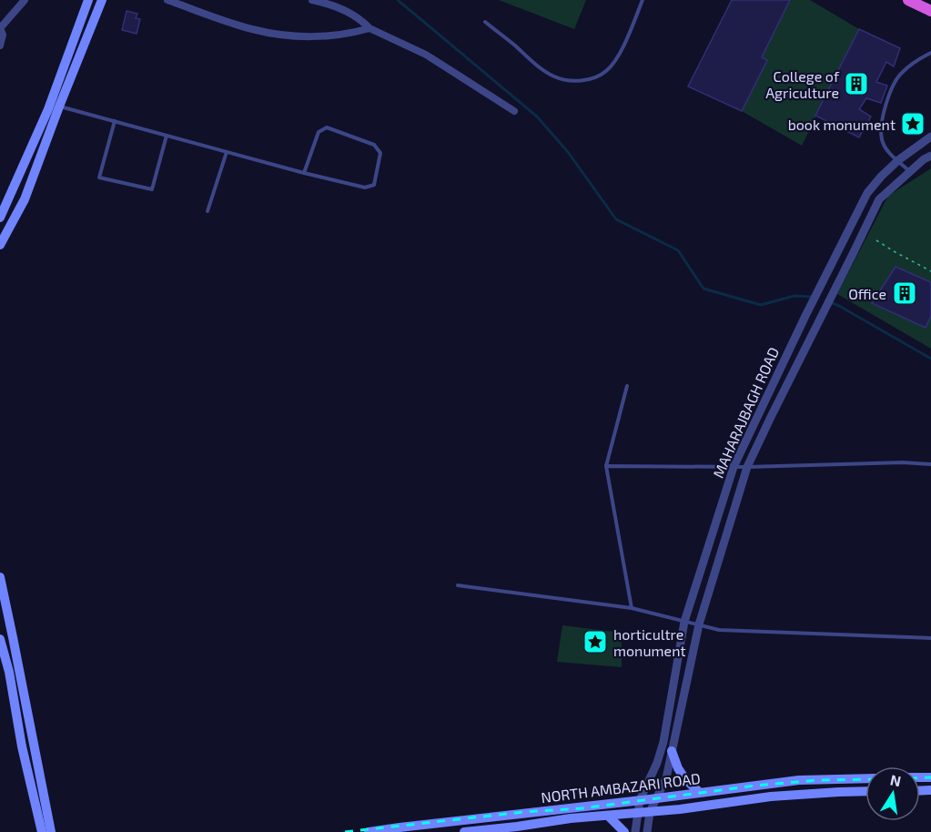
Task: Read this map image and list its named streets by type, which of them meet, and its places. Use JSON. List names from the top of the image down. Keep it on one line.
{"streets":{"main road":["NORTH AMBAZARI ROAD"],"street":["MAHARAJBAGH ROAD"]},"crossings":[["MAHARAJBAGH ROAD","NORTH AMBAZARI ROAD"]],"places":{"building":["College of Agriculture","Office"],"place":["book monument","horticultre monument"]},"north":"top"}
